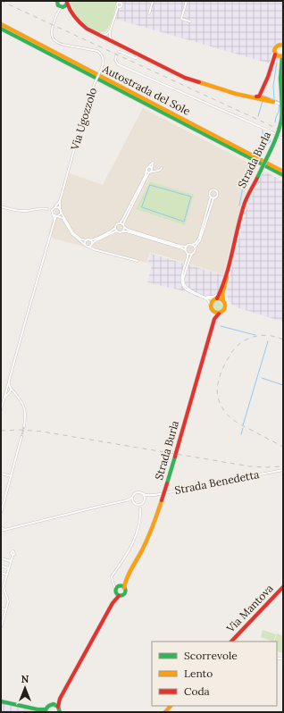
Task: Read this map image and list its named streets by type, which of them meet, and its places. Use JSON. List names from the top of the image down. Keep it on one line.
{"streets":{"main road":["Autostrada del Sole","Strada Burla","Via Mantova"],"street":["Via Ugozzolo","Strada Benedetta"]},"legend":["Scorrevole","Lento","Coda"],"north":"top"}
